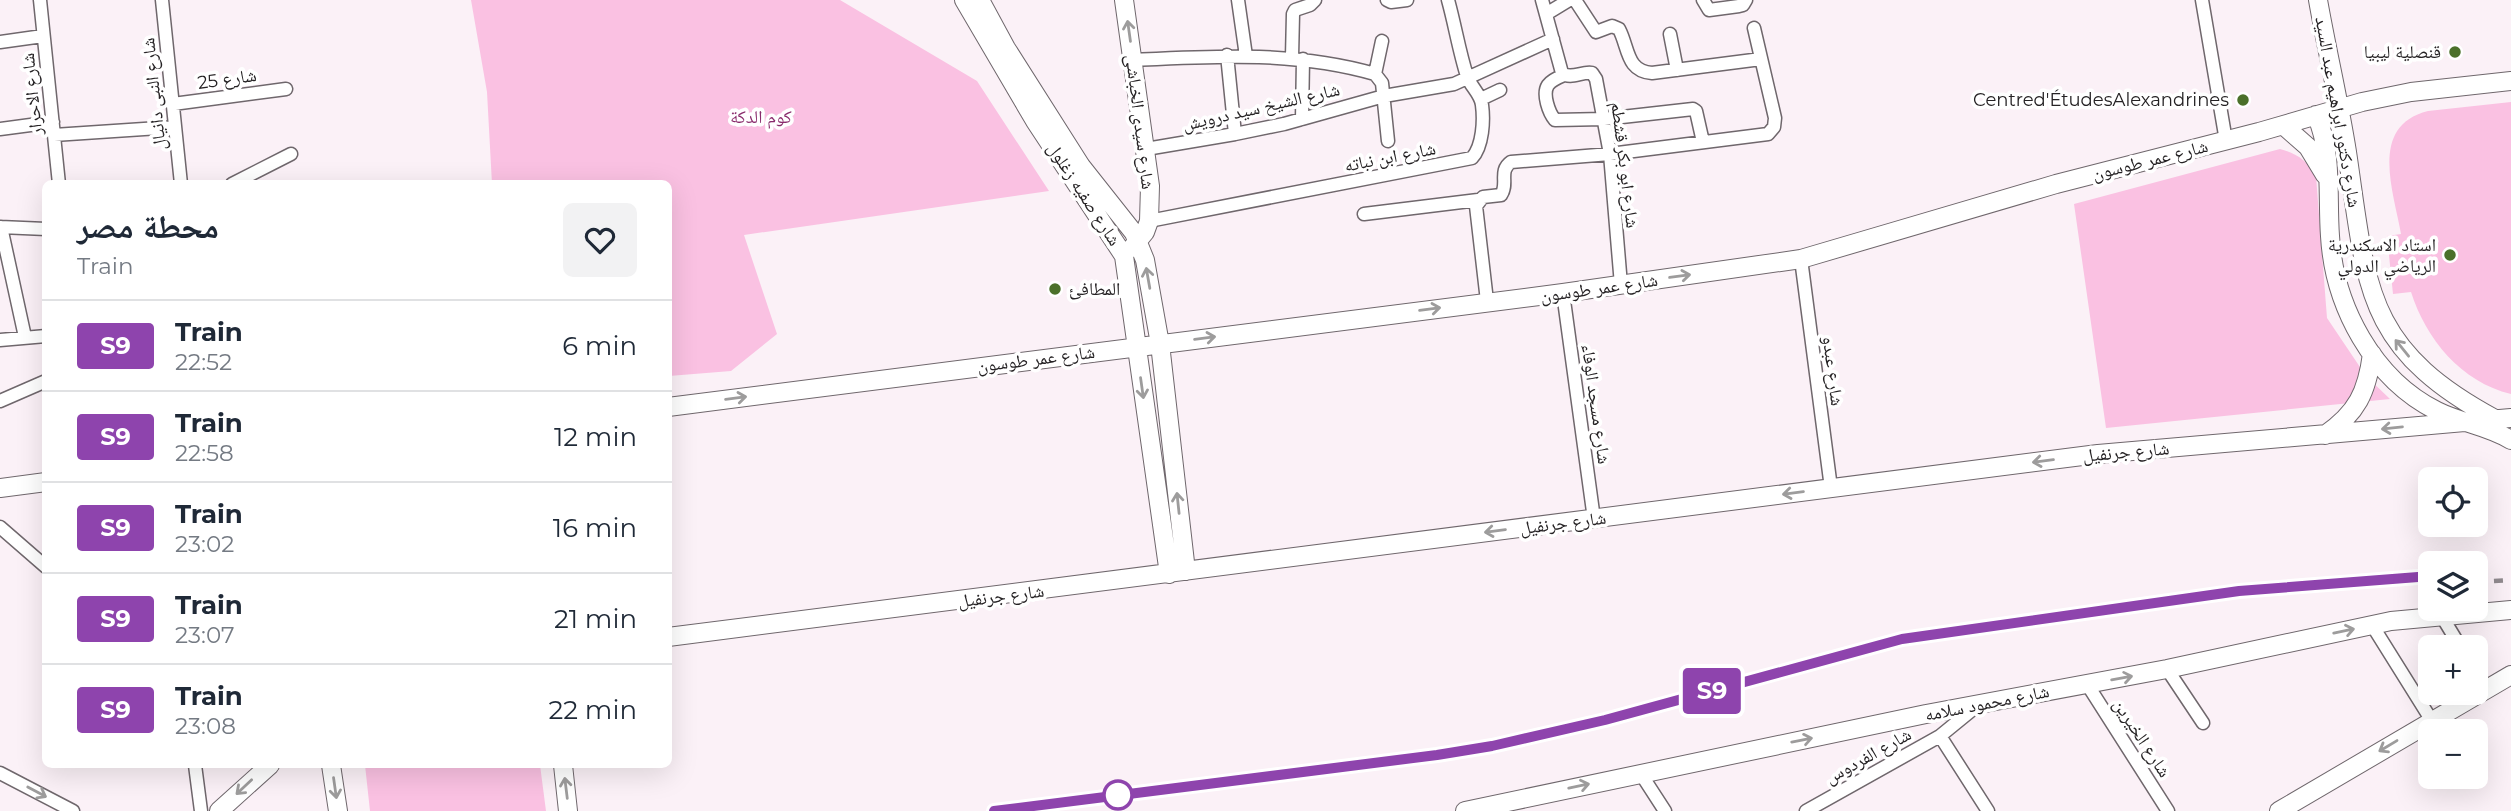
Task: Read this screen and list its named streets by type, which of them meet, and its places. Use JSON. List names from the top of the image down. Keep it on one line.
{"streets":{"main road":["شارع دكتور ابراهيم عبد السيد","شارع سيدى الخباشى","شارع عمر طوسون","شارع صفيه زغلول","شارع جرنفيل","شارع محمود سلامه"],"street":["شارع 25","شارع الاحرار","شارع النبى دانيال","شارع الشيخ سيد درويش","شارع ابن نباته","شارع ابو بكر قشطم","شارع عبدو","شارع مسجد الوفاء","شارع الخيرين","شارع الفردوس"]},"crossings":[["شارع 25","شارع النبى دانيال"],["شارع الشيخ سيد درويش","شارع سيدى الخباشى"],["شارع دكتور ابراهيم عبد السيد","شارع عمر طوسون"],["شارع دكتور ابراهيم عبد السيد","شارع جرنفيل"],["شارع سيدى الخباشى","شارع ابن نباته"],["شارع سيدى الخباشى","شارع صفيه زغلول"],["شارع عمر طوسون","شارع ابو بكر قشطم"],["شارع عمر طوسون","شارع صفيه زغلول"],["شارع عمر طوسون","شارع عبدو"],["شارع عمر طوسون","شارع مسجد الوفاء"],["شارع صفيه زغلول","شارع جرنفيل"],["شارع عبدو","شارع جرنفيل"],["شارع مسجد الوفاء","شارع جرنفيل"],["شارع محمود سلامه","شارع الخيرين"],["شارع محمود سلامه","شارع الفردوس"]],"one_way":["شارع عمر طوسون","شارع جرنفيل","شارع محمود سلامه"],"parks":["كوم الدكة"],"places":["قنصلية ليبيا","Centred'ÉtudesAlexandrines","استاد الاسكندرية الرياضي الدولي","المطافئ"],"page":{"on_map":"S9","heading":["محطة مصر","Train"],"list":[{"mark":"S9","name":"Train","note":"22:52","value":"6 min"},{"mark":"S9","name":"Train","note":"22:58","value":"12 min"},{"mark":"S9","name":"Train","note":"23:02","value":"16 min"},{"mark":"S9","name":"Train","note":"23:07","value":"21 min"},{"mark":"S9","name":"Train","note":"23:08","value":"22 min"}],"map_buttons":["+","−"]}}
